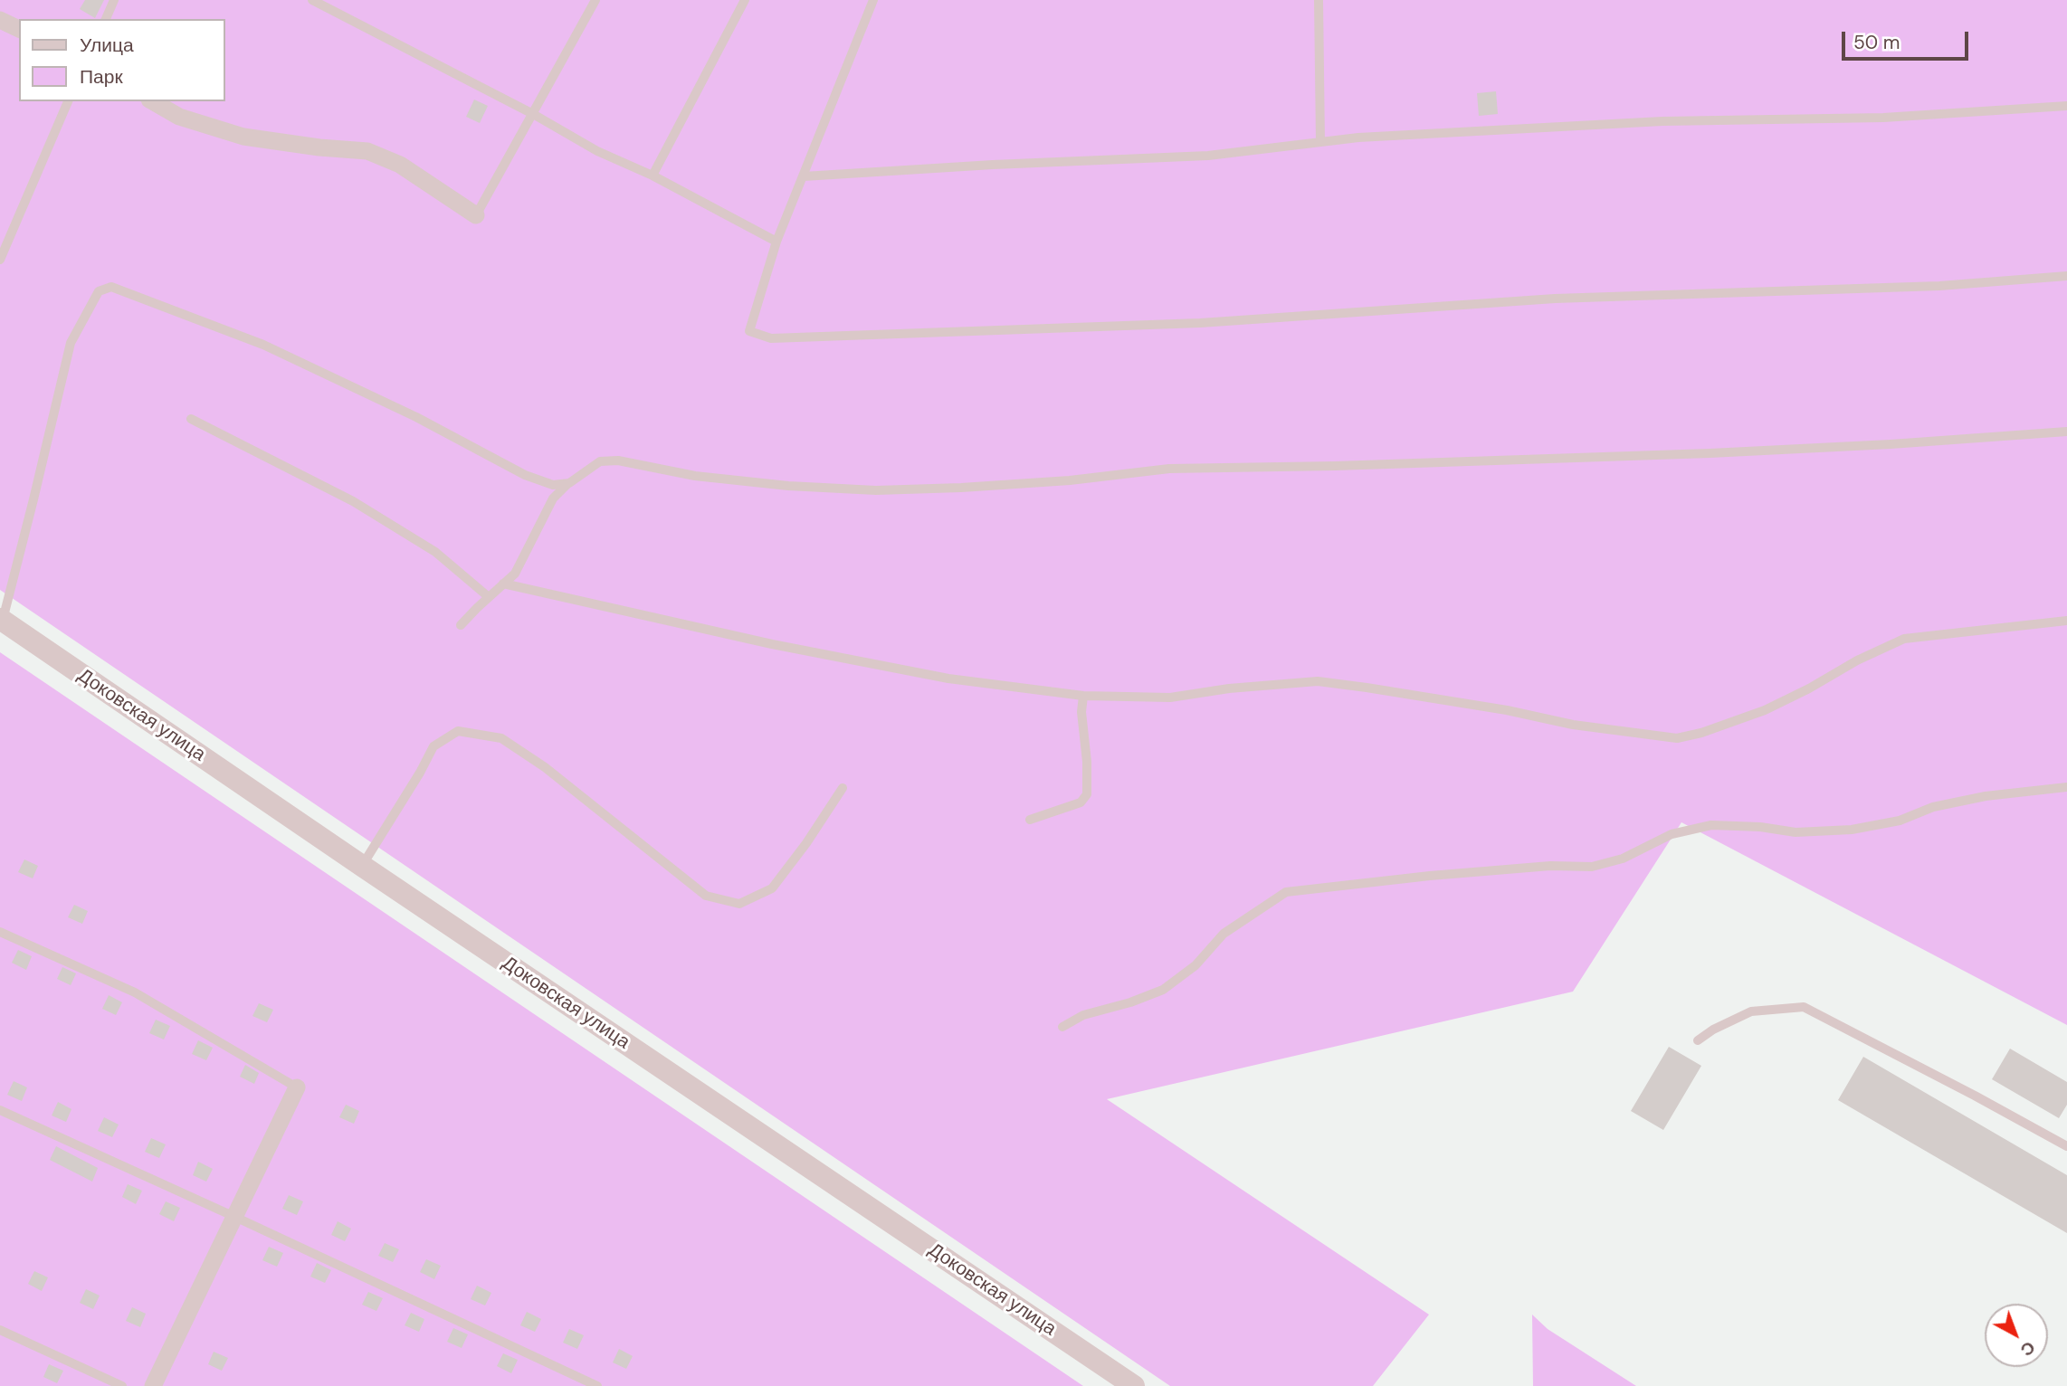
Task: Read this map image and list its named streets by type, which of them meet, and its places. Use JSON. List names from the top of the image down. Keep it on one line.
{"streets":{"street":["Доковская улица"]},"legend":["Улица","Парк"],"scale_bar":"50 m","north":"bottom right"}
